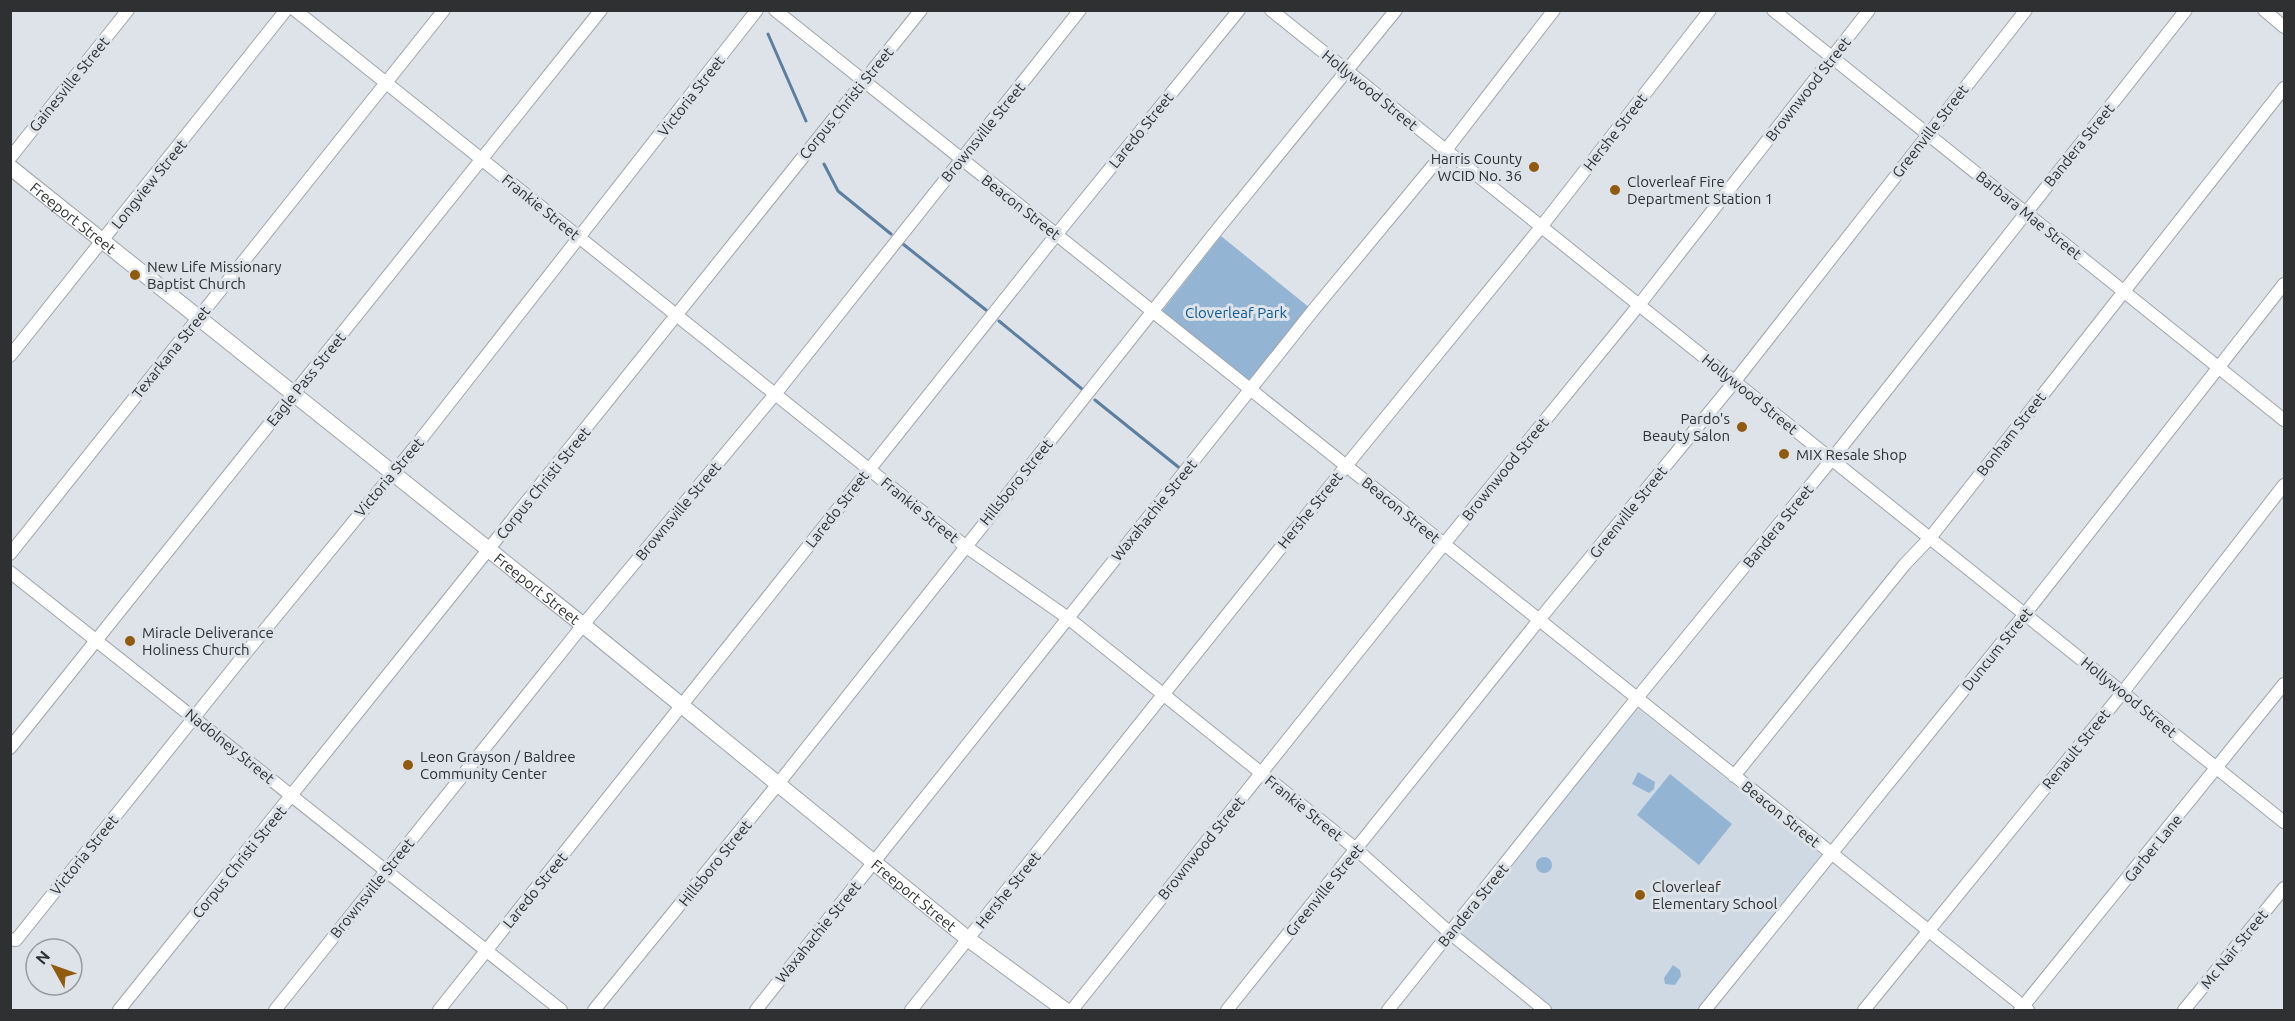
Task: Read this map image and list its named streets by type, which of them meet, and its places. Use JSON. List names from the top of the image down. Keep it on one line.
{"streets":{"main road":["Freeport Street"],"street":["Gainesville Street","Brownwood Street","Hollywood Street","Victoria Street","Corpus Christi Street","Laredo Street","Greenville Street","Brownsville Street","Hershe Street","Bandera Street","Longview Street","Frankie Street","Beacon Street","Barbara Mae Street","Texarkana Street","Eagle Pass Street","Bonham Street","Hillsboro Street","Waxahachie Street","Duncum Street","Nadolney Street","Renault Street","Garber Lane","Mc Nair Street"]},"crossings":[["Brownwood Street","Hollywood Street"],["Brownwood Street","Frankie Street"],["Brownwood Street","Beacon Street"],["Brownwood Street","Barbara Mae Street"],["Hollywood Street","Greenville Street"],["Hollywood Street","Hershe Street"],["Hollywood Street","Bandera Street"],["Hollywood Street","Bonham Street"],["Hollywood Street","Hillsboro Street"],["Hollywood Street","Waxahachie Street"],["Hollywood Street","Duncum Street"],["Hollywood Street","Renault Street"],["Hollywood Street","Garber Lane"],["Victoria Street","Frankie Street"],["Victoria Street","Freeport Street"],["Victoria Street","Nadolney Street"],["Corpus Christi Street","Frankie Street"],["Corpus Christi Street","Beacon Street"],["Corpus Christi Street","Freeport Street"],["Corpus Christi Street","Nadolney Street"],["Laredo Street","Frankie Street"],["Laredo Street","Beacon Street"],["Laredo Street","Freeport Street"],["Laredo Street","Nadolney Street"],["Greenville Street","Frankie Street"],["Greenville Street","Beacon Street"],["Greenville Street","Barbara Mae Street"],["Brownsville Street","Frankie Street"],["Brownsville Street","Beacon Street"],["Brownsville Street","Freeport Street"],["Brownsville Street","Nadolney Street"],["Hershe Street","Frankie Street"],["Hershe Street","Beacon Street"],["Hershe Street","Freeport Street"],["Bandera Street","Frankie Street"],["Bandera Street","Beacon Street"],["Bandera Street","Barbara Mae Street"],["Longview Street","Freeport Street"],["Frankie Street","Texarkana Street"],["Frankie Street","Eagle Pass Street"],["Frankie Street","Hillsboro Street"],["Frankie Street","Waxahachie Street"],["Beacon Street","Bonham Street"],["Beacon Street","Hillsboro Street"],["Beacon Street","Waxahachie Street"],["Beacon Street","Duncum Street"],["Beacon Street","Renault Street"],["Beacon Street","Garber Lane"],["Barbara Mae Street","Bonham Street"],["Barbara Mae Street","Duncum Street"],["Freeport Street","Texarkana Street"],["Freeport Street","Eagle Pass Street"],["Freeport Street","Hillsboro Street"],["Freeport Street","Waxahachie Street"],["Eagle Pass Street","Nadolney Street"]],"parks":["Cloverleaf Park"],"places":["Harris County WCID No. 36","Cloverleaf Fire Department Station 1","New Life Missionary Baptist Church","Pardo's Beauty Salon","MIX Resale Shop","Miracle Deliverance Holiness Church","Leon Grayson / Baldree Community Center","Cloverleaf Elementary School"],"north":"top left"}
